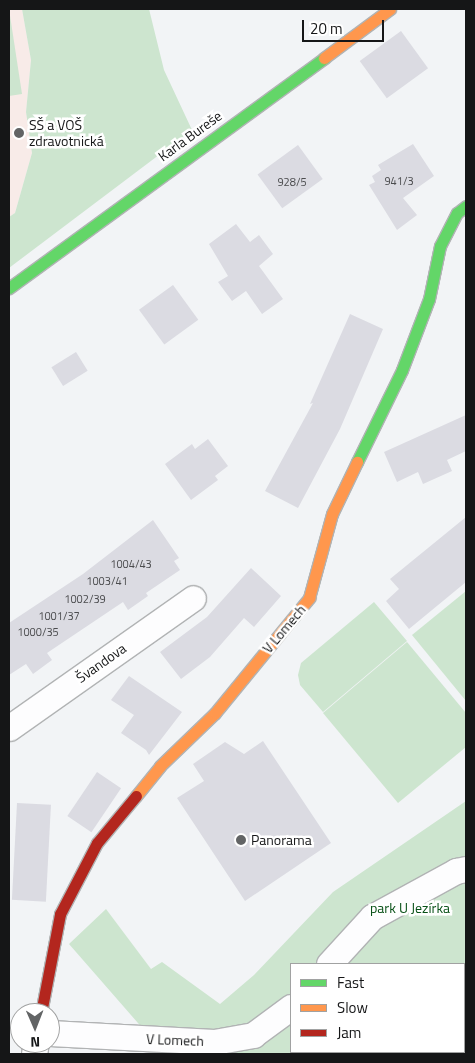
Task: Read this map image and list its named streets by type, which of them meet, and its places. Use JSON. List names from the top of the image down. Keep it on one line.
{"streets":{"street":["Karla Bureše","V Lomech","Švandova"]},"parks":["park U Jezírka"],"places":["SŠ a VOŠ zdravotnická","Panorama"],"house_numbers":["941/3","928/5","1004/43","1003/41","1002/39","1001/37","1000/35"],"legend":["Fast","Slow","Jam"],"scale_bar":"20 m","north":"bottom"}
